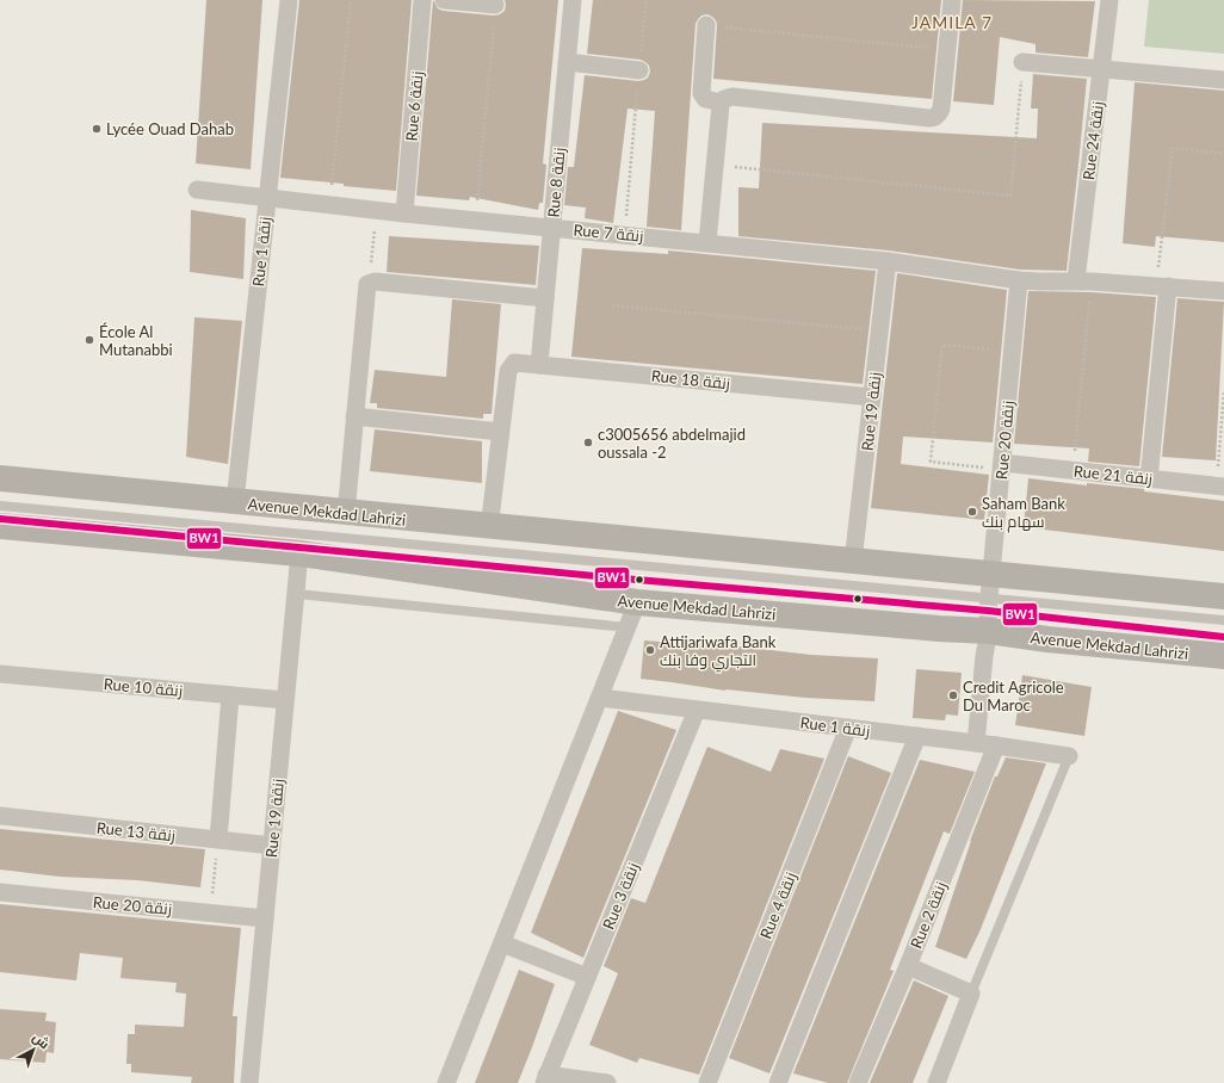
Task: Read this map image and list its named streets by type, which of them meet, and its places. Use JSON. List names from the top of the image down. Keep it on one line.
{"streets":{"main road":["Avenue Mekdad Lahrizi"],"street":["Rue 6 زنقة","Rue 24 زنقة","Rue 8 زنقة","Rue 7 زنقة","Rue 1 زنقة","Rue 18 زنقة","Rue 19 زنقة","Rue 20 زنقة","Rue 21 زنقة","Rue 10 زنقة","Rue 13 زنقة","Rue 3 زنقة","Rue 4 زنقة","Rue 2 زنقة"]},"crossings":[["Rue 6 زنقة","Rue 7 زنقة"],["Rue 24 زنقة","Rue 7 زنقة"],["Rue 8 زنقة","Rue 7 زنقة"],["Rue 8 زنقة","Rue 18 زنقة"],["Rue 7 زنقة","Rue 1 زنقة"],["Rue 7 زنقة","Rue 19 زنقة"],["Rue 7 زنقة","Rue 20 زنقة"],["Rue 1 زنقة","Rue 20 زنقة"],["Rue 1 زنقة","Avenue Mekdad Lahrizi"],["Rue 1 زنقة","Rue 3 زنقة"],["Rue 1 زنقة","Rue 4 زنقة"],["Rue 1 زنقة","Rue 2 زنقة"],["Rue 18 زنقة","Rue 19 زنقة"],["Rue 19 زنقة","Rue 20 زنقة"],["Rue 19 زنقة","Avenue Mekdad Lahrizi"],["Rue 19 زنقة","Rue 10 زنقة"],["Rue 19 زنقة","Rue 13 زنقة"],["Rue 20 زنقة","Rue 21 زنقة"],["Rue 20 زنقة","Avenue Mekdad Lahrizi"]],"districts":["JAMILA 7"],"places":["Lycée Ouad Dahab","École Al Mutanabbi","c3005656 abdelmajid oussala -2","Saham Bank سهام بنك","Attijariwafa Bank التجاري وفا بنك","Credit Agricole Du Maroc"],"lines":["transit line BW1"],"north":"top right"}
